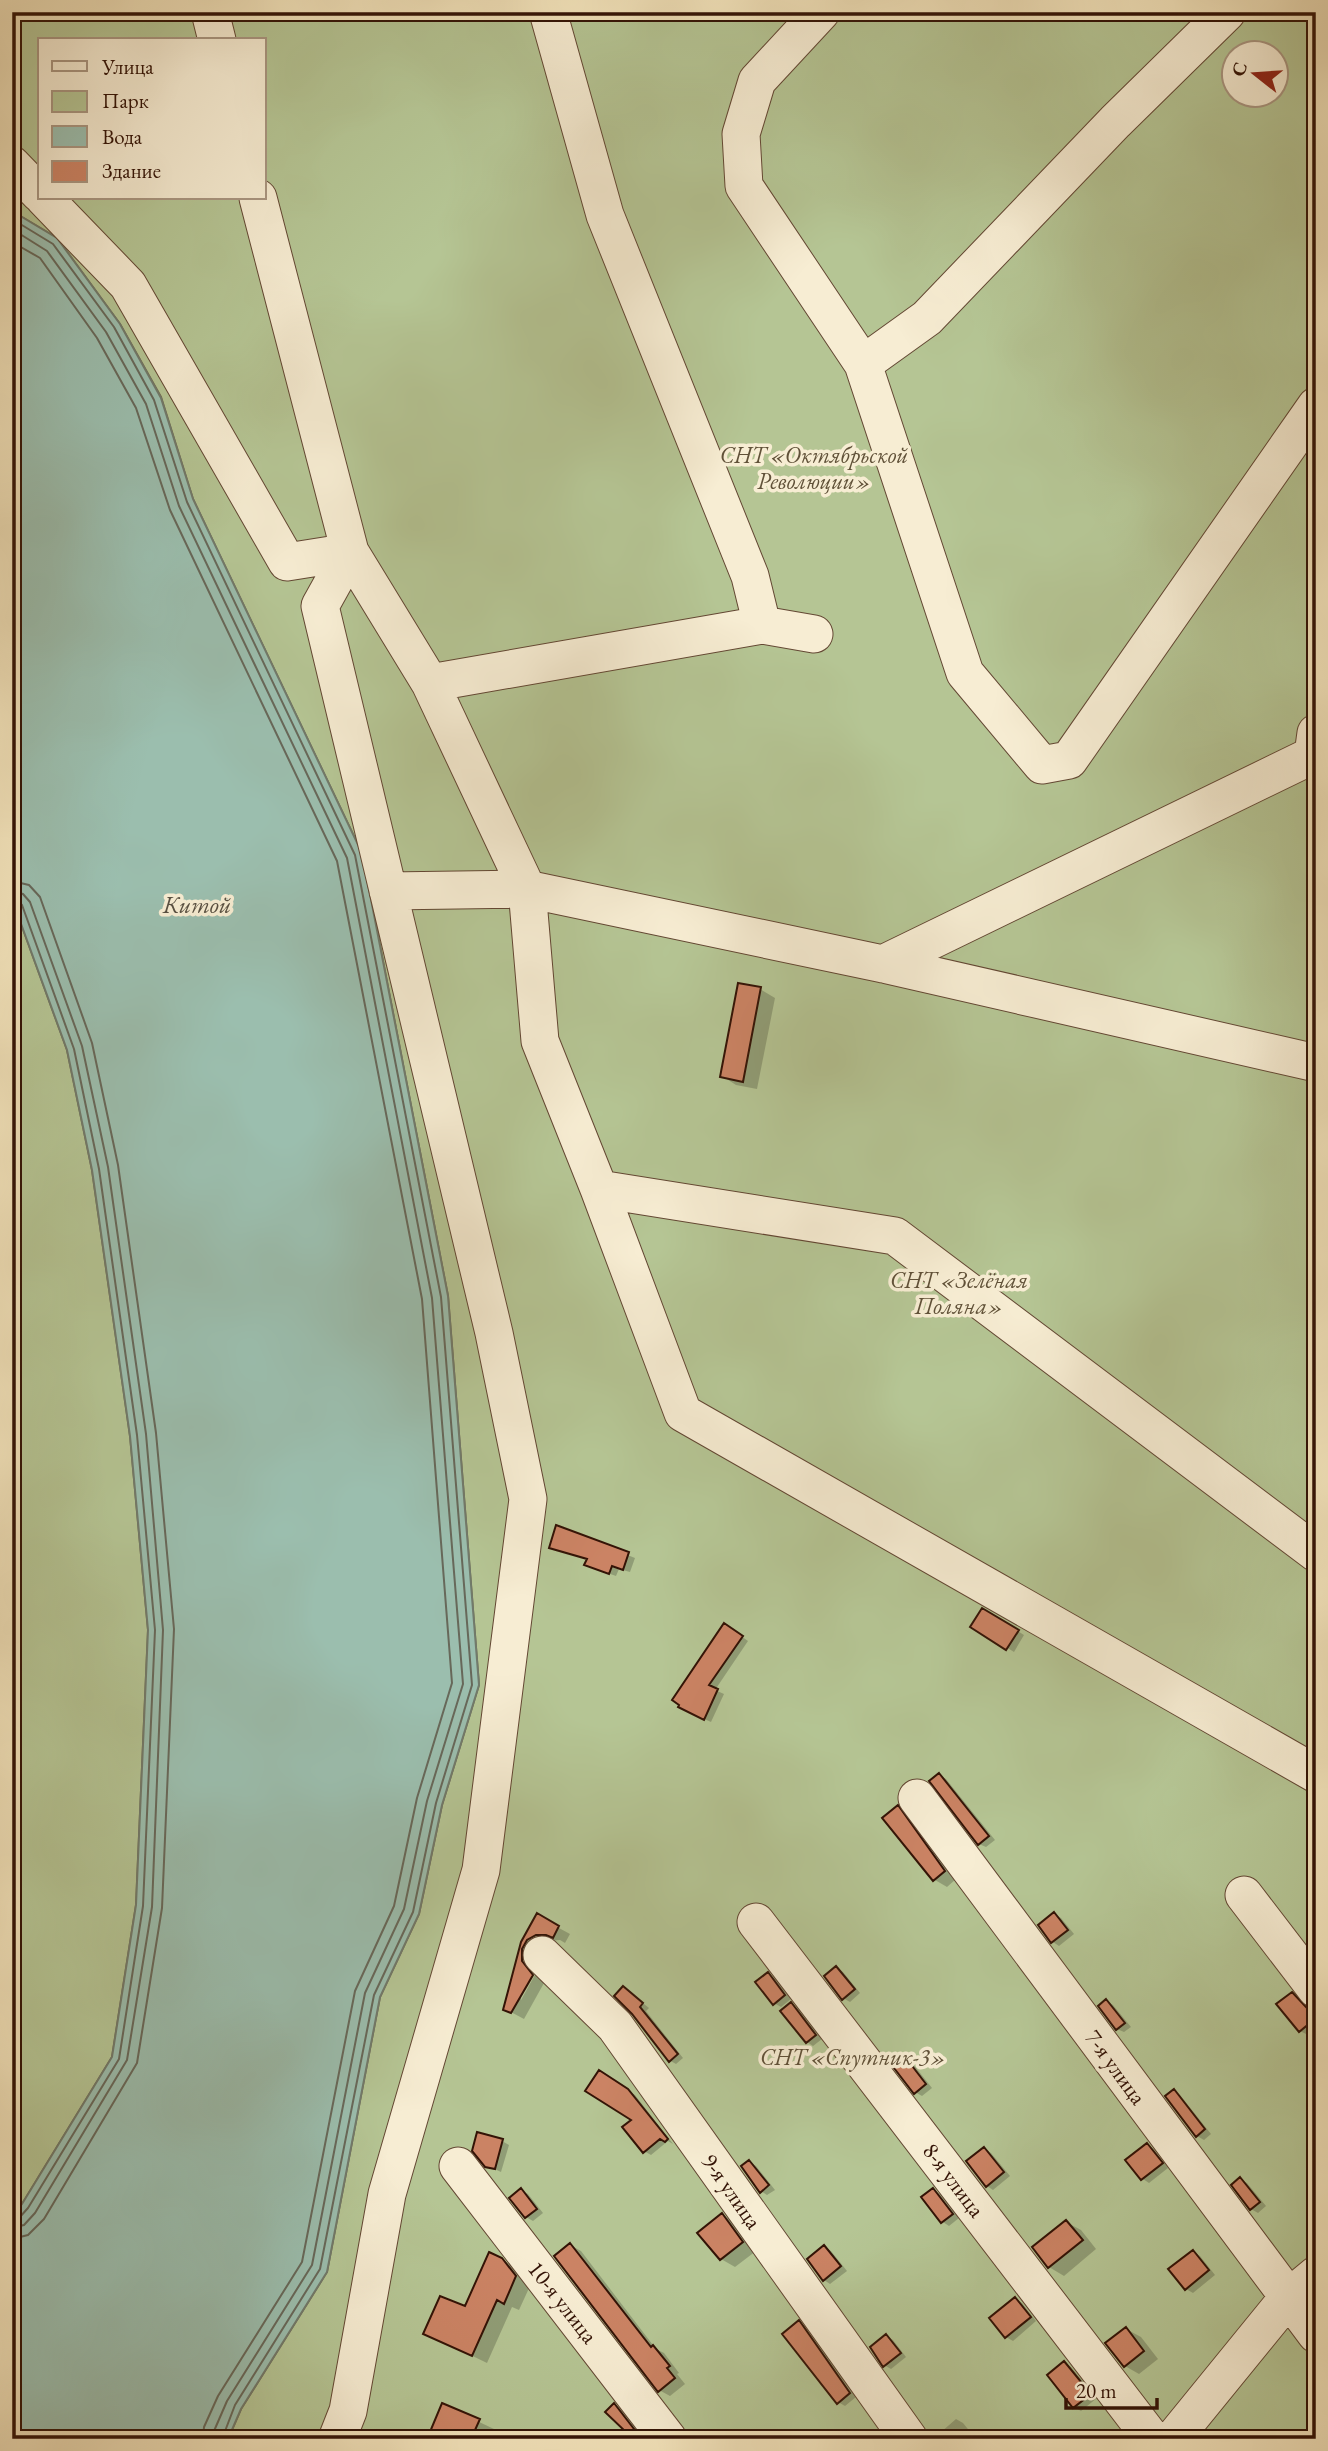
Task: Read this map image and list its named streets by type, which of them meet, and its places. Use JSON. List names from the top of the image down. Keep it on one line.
{"streets":{"street":["7-я улица","8-я улица","9-я улица","10-я улица"]},"water":["Китой"],"parks":["СНТ «Октябрьской Революции»","СНТ «Зелёная Поляна»","СНТ «Спутник-3»"],"legend":["Улица","Парк","Вода","Здание"],"scale_bar":"20 m","north":"left"}
